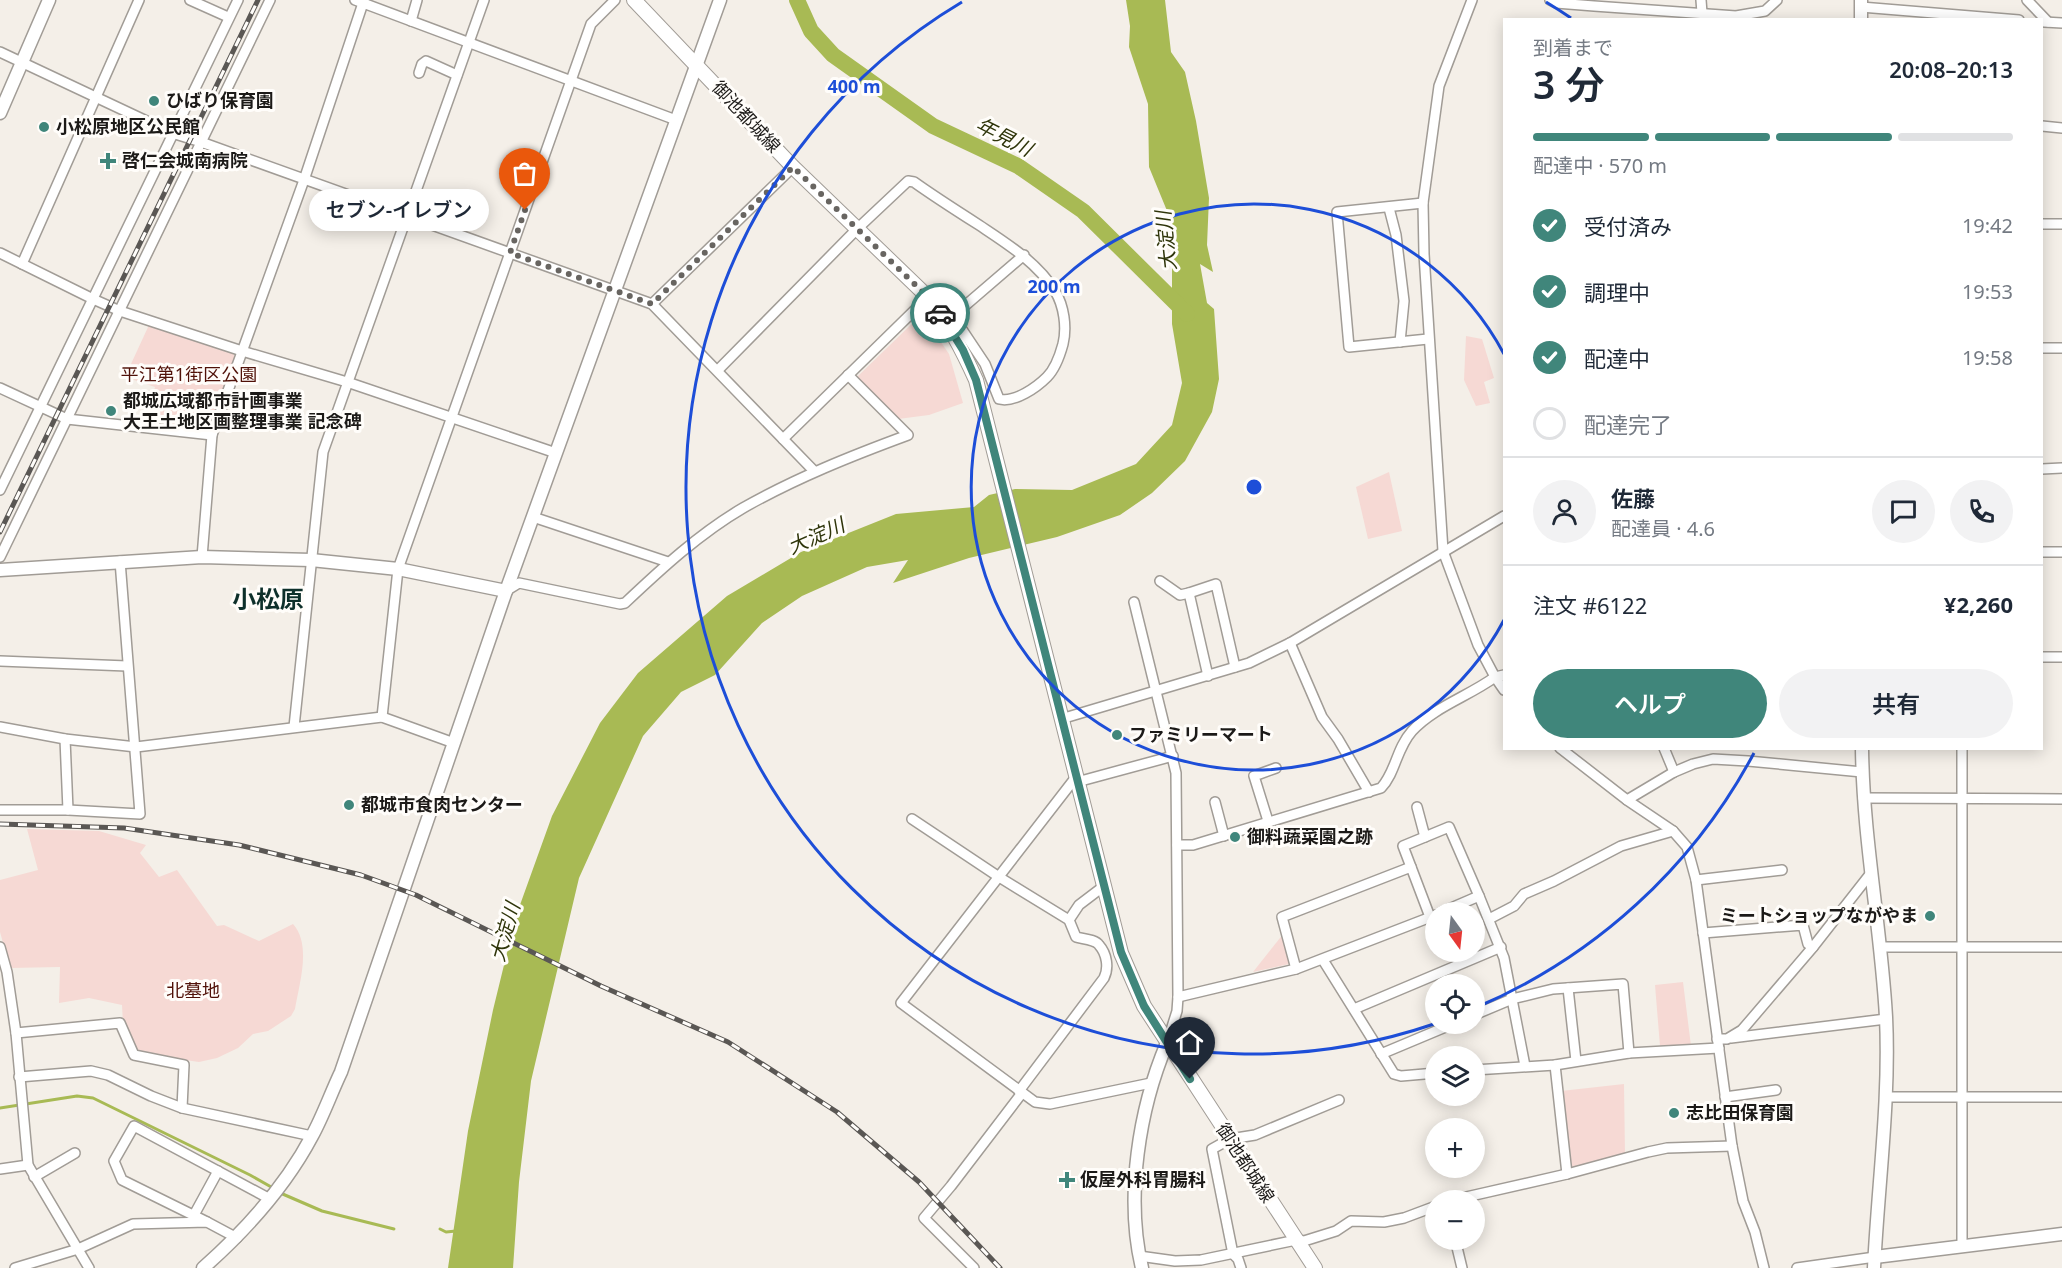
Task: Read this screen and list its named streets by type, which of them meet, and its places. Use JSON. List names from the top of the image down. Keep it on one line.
{"streets":{"main road":["御池都城線"]},"districts":["小松原"],"water":["年見川","大淀川"],"parks":["平江第1街区公園","北墓地"],"places":{"other":["ひばり保育園","小松原地区公民館","セブン-イレブン","都城広域都市計画事業 大王土地区画整理事業 記念碑","ファミリーマート","都城市食肉センター","御料蔬菜園之跡","ミートショップながやま","志比田保育園"],"health":["啓仁会城南病院","仮屋外科胃腸科"]},"north":"bottom","page":{"heading":["3 分","到着まで","20:08–20:13"],"panel":["佐藤","配達員 · 4.6","注文 #6122","¥2,260"],"bar":"配達中 · 570 m","bubble":"セブン-イレブン","list":[["受付済み","19:42"],["調理中","19:53"],["配達中","19:58"],"配達完了"],"buttons":["ヘルプ","共有"],"map_buttons":["+","−"]},"rings":["400 m","200 m"]}
